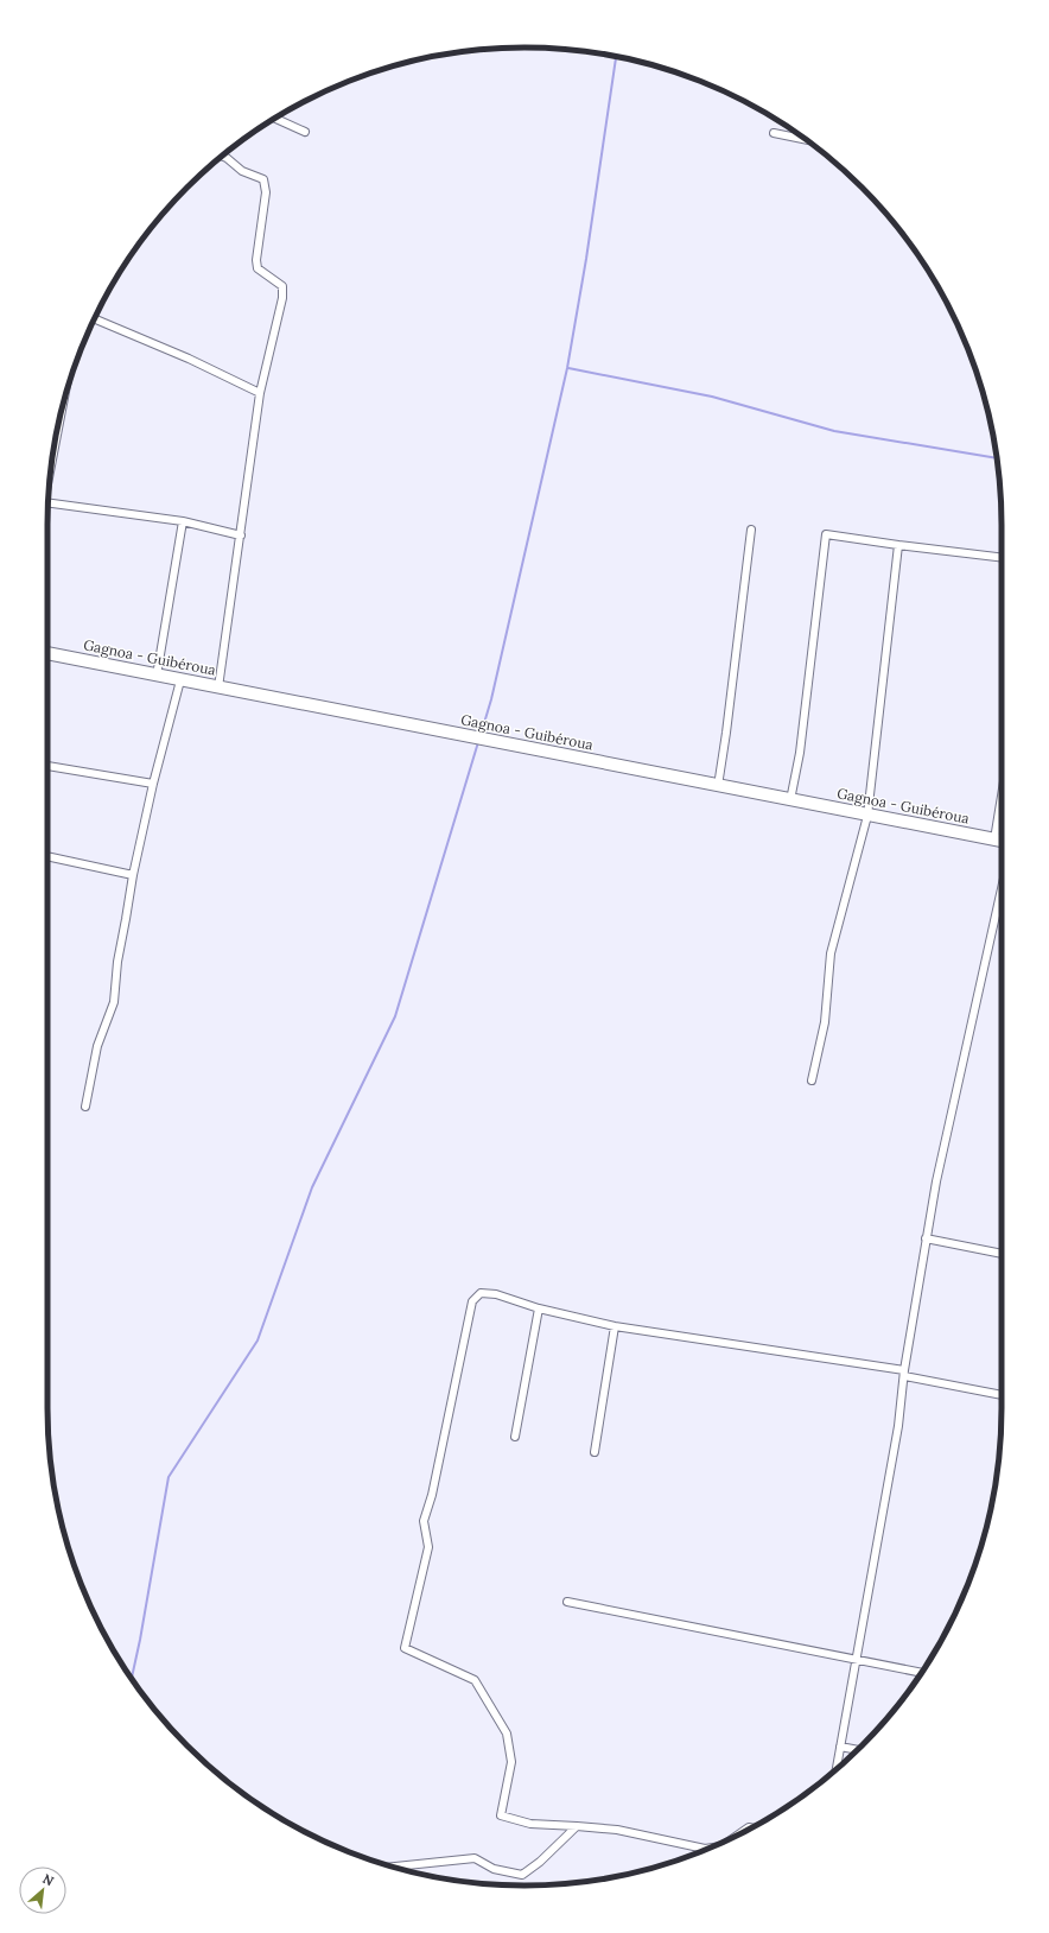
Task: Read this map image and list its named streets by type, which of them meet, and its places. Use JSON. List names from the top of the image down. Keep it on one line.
{"streets":{"main road":["Gagnoa - Guibéroua"]},"north":"top right"}
